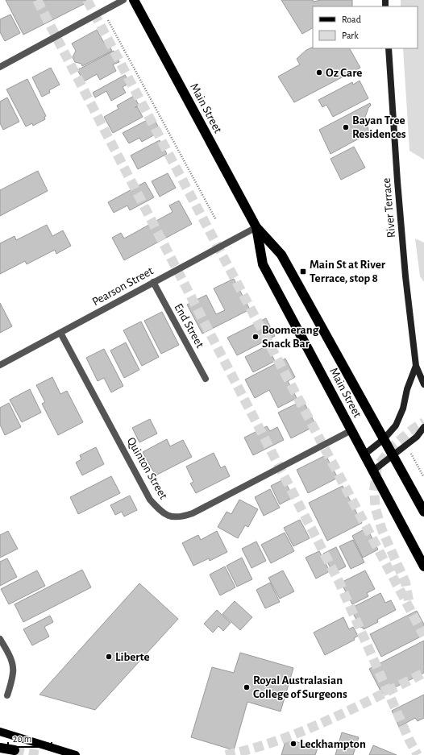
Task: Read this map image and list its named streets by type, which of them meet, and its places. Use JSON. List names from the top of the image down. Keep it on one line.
{"streets":{"highway":["Main Street"],"main road":["River Terrace"],"street":["Pearson Street","End Street","Quinton Street"]},"crossings":[["Main Street","River Terrace"],["Main Street","Pearson Street"],["Main Street","Quinton Street"],["Pearson Street","End Street"],["Pearson Street","Quinton Street"]],"places":{"other":["Oz Care","Bayan Tree Residences","Boomerang Snack Bar","Liberte","Royal Australasian College of Surgeons","Leckhampton"],"transit":["Main St at River Terrace, stop 8"]},"legend":["Road","Park"],"scale_bar":"20 m"}
